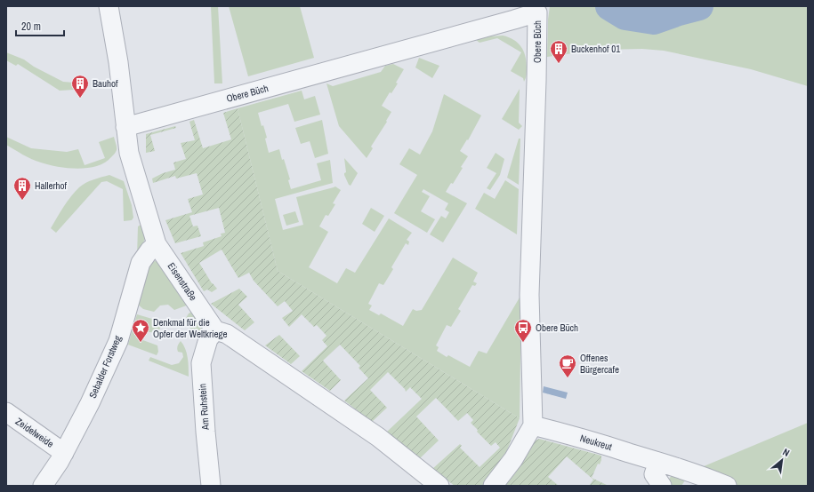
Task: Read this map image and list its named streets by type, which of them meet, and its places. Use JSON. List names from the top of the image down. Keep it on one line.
{"streets":{"street":["Obere Büch","Eisenstraße","Sebalder Forstweg","Am Ruhstein","Zeidelweide","Neukreut"]},"crossings":[["Obere Büch","Eisenstraße"],["Obere Büch","Neukreut"],["Eisenstraße","Sebalder Forstweg"],["Eisenstraße","Am Ruhstein"],["Sebalder Forstweg","Zeidelweide"]],"places":{"building":["Buckenhof 01","Bauhof","Hallerhof"],"place":["Denkmal für die Opfer der Weltkriege"],"bus stop":["Obere Büch"],"cafe":["Offenes Bürgercafe"]},"scale_bar":"20 m","north":"top right"}
